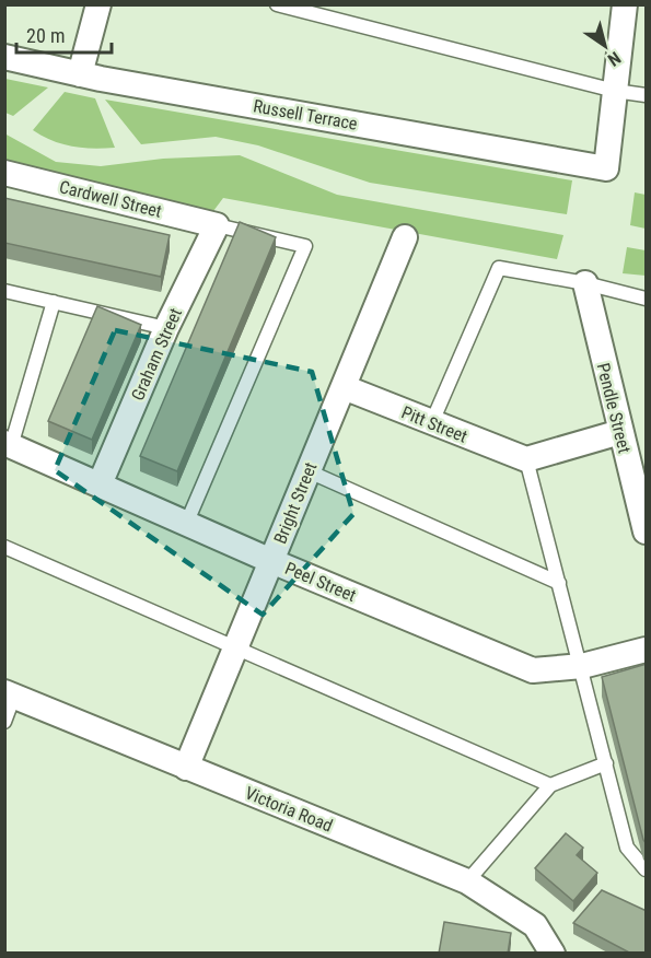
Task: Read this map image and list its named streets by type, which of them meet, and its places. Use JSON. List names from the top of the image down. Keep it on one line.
{"streets":{"street":["Russell Terrace","Cardwell Street","Graham Street","Pendle Street","Pitt Street","Bright Street","Peel Street","Victoria Road"]},"crossings":[["Cardwell Street","Graham Street"],["Graham Street","Peel Street"],["Pitt Street","Bright Street"],["Bright Street","Peel Street"],["Bright Street","Victoria Road"]],"scale_bar":"20 m","north":"bottom right"}
